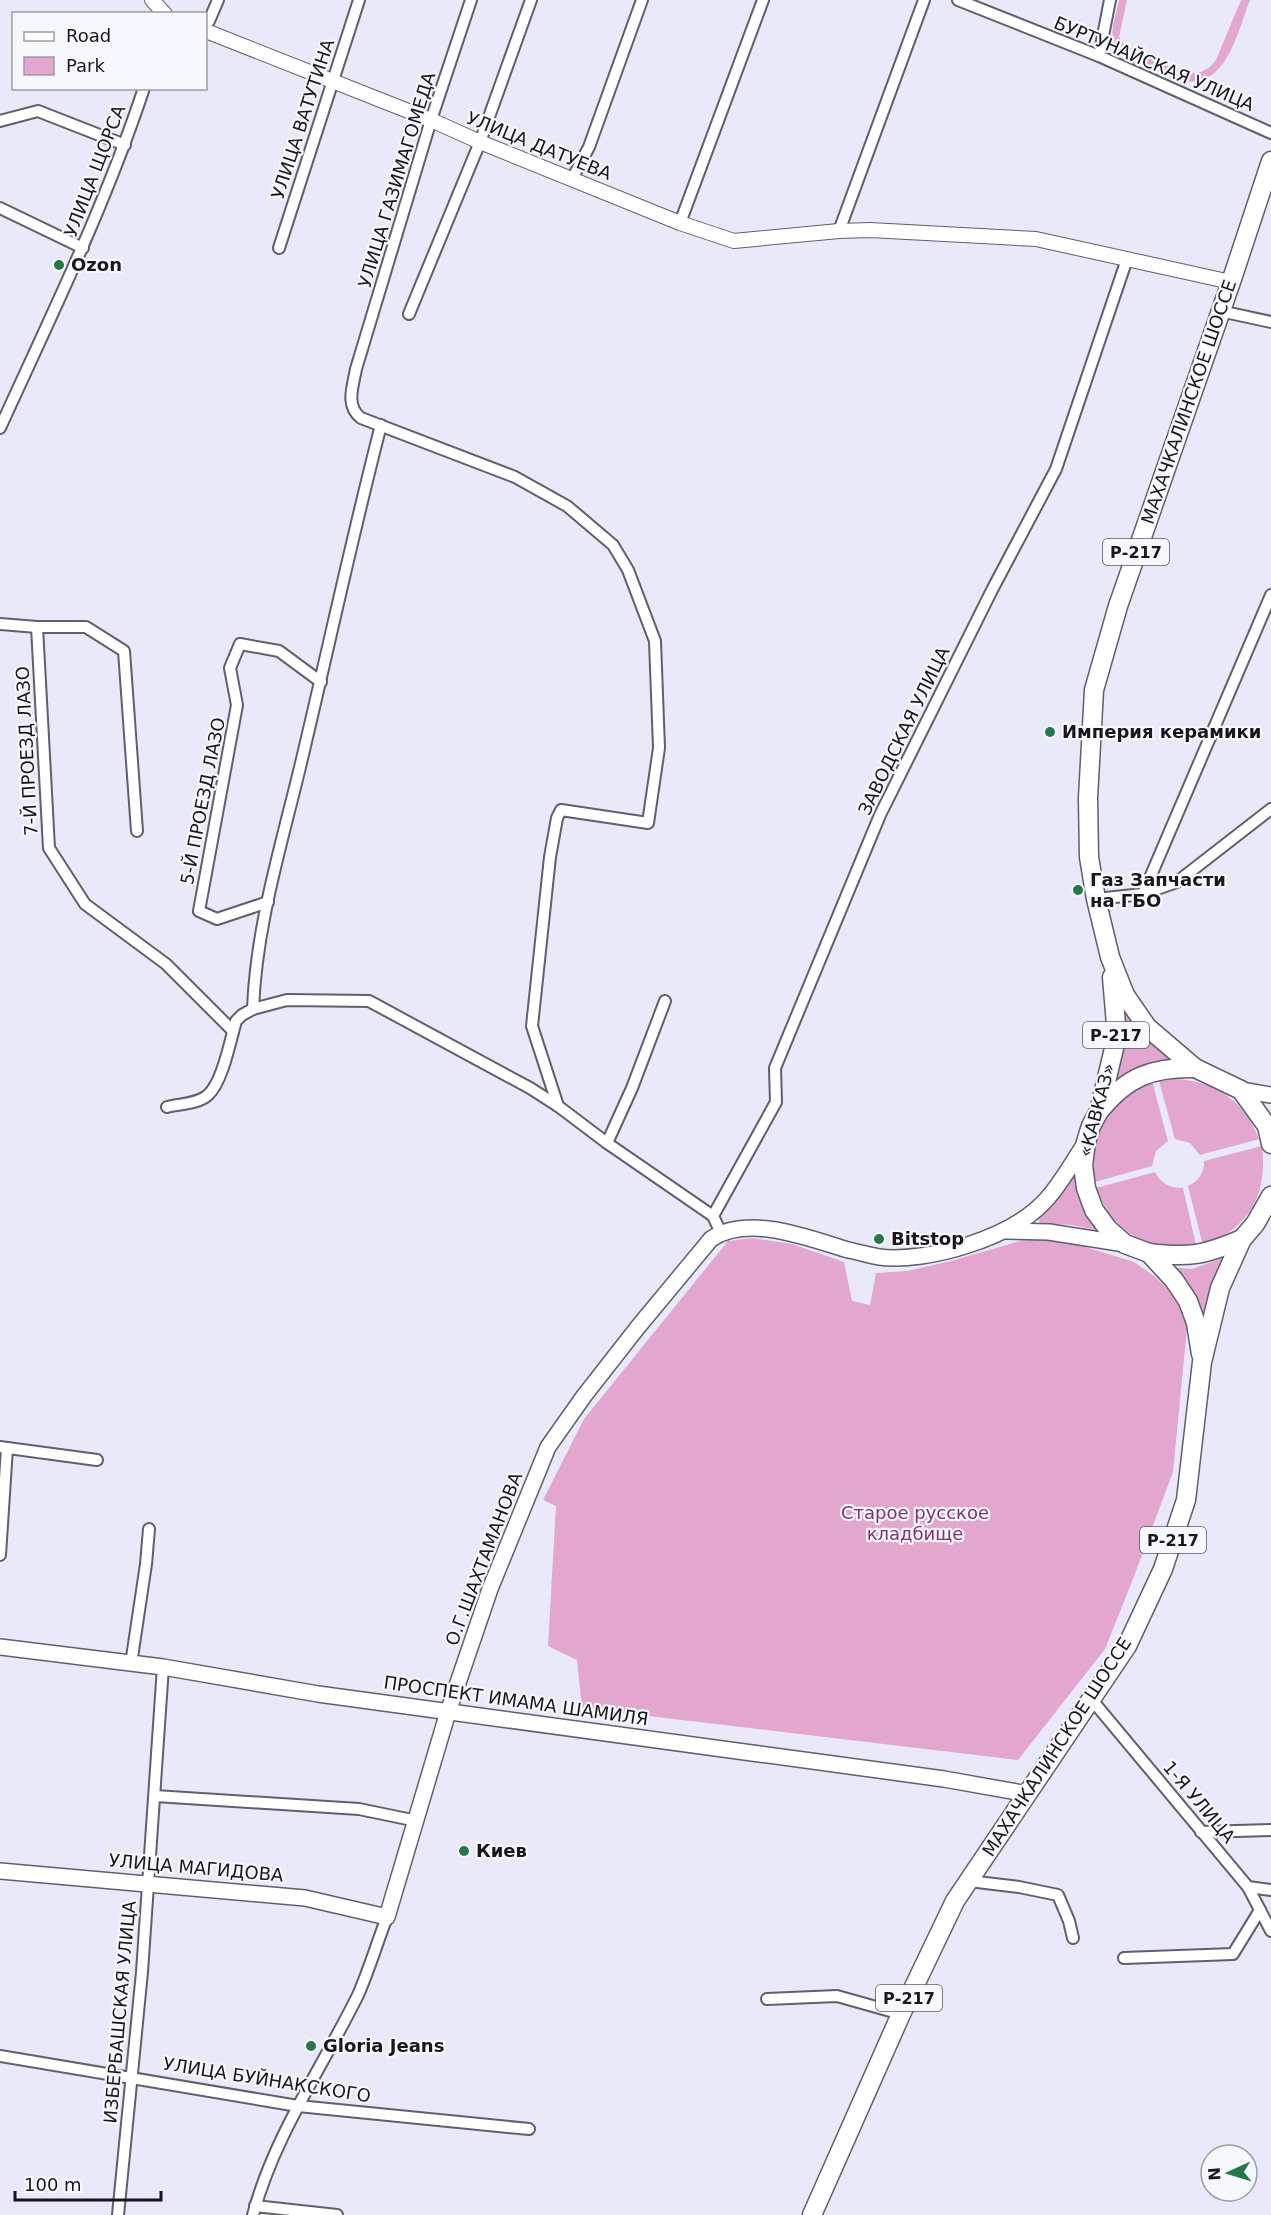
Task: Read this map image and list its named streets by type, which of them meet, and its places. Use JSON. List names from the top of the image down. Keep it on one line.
{"streets":{"highway":["МАХАЧКАЛИНСКОЕ ШОССЕ","Р-217","«КАВКАЗ»"],"main road":["О.Г.ШАХТАМАНОВА","ПРОСПЕКТ ИМАМА ШАМИЛЯ","УЛИЦА МАГИДОВА"],"street":["БУРТУНАЙСКАЯ УЛИЦА","УЛИЦА ВАТУТИНА","УЛИЦА ДАТУЕВА","УЛИЦА ЩОРСА","УЛИЦА ГАЗИМАГОМЕДА","ЗАВОДСКАЯ УЛИЦА","7-Й ПРОЕЗД ЛАЗО","5-Й ПРОЕЗД ЛАЗО","1-Я УЛИЦА","ИЗБЕРБАШСКАЯ УЛИЦА","УЛИЦА БУЙНАКСКОГО"]},"crossings":[["УЛИЦА ВАТУТИНА","УЛИЦА ДАТУЕВА"],["УЛИЦА ДАТУЕВА","УЛИЦА ГАЗИМАГОМЕДА"],["УЛИЦА ДАТУЕВА","МАХАЧКАЛИНСКОЕ ШОССЕ"],["УЛИЦА ДАТУЕВА","ЗАВОДСКАЯ УЛИЦА"],["МАХАЧКАЛИНСКОЕ ШОССЕ","Р-217"],["МАХАЧКАЛИНСКОЕ ШОССЕ","«КАВКАЗ»"],["МАХАЧКАЛИНСКОЕ ШОССЕ","ПРОСПЕКТ ИМАМА ШАМИЛЯ"],["МАХАЧКАЛИНСКОЕ ШОССЕ","1-Я УЛИЦА"],["Р-217","«КАВКАЗ»"],["О.Г.ШАХТАМАНОВА","ПРОСПЕКТ ИМАМА ШАМИЛЯ"],["О.Г.ШАХТАМАНОВА","УЛИЦА МАГИДОВА"],["О.Г.ШАХТАМАНОВА","УЛИЦА БУЙНАКСКОГО"],["ПРОСПЕКТ ИМАМА ШАМИЛЯ","ИЗБЕРБАШСКАЯ УЛИЦА"],["УЛИЦА МАГИДОВА","ИЗБЕРБАШСКАЯ УЛИЦА"],["ИЗБЕРБАШСКАЯ УЛИЦА","УЛИЦА БУЙНАКСКОГО"]],"parks":["Старое русское кладбище"],"places":["Ozon","Империя керамики","Газ Запчасти на ГБО","Bitstop","Киев","Gloria Jeans"],"legend":["Road","Park"],"scale_bar":"100 m","north":"left"}
